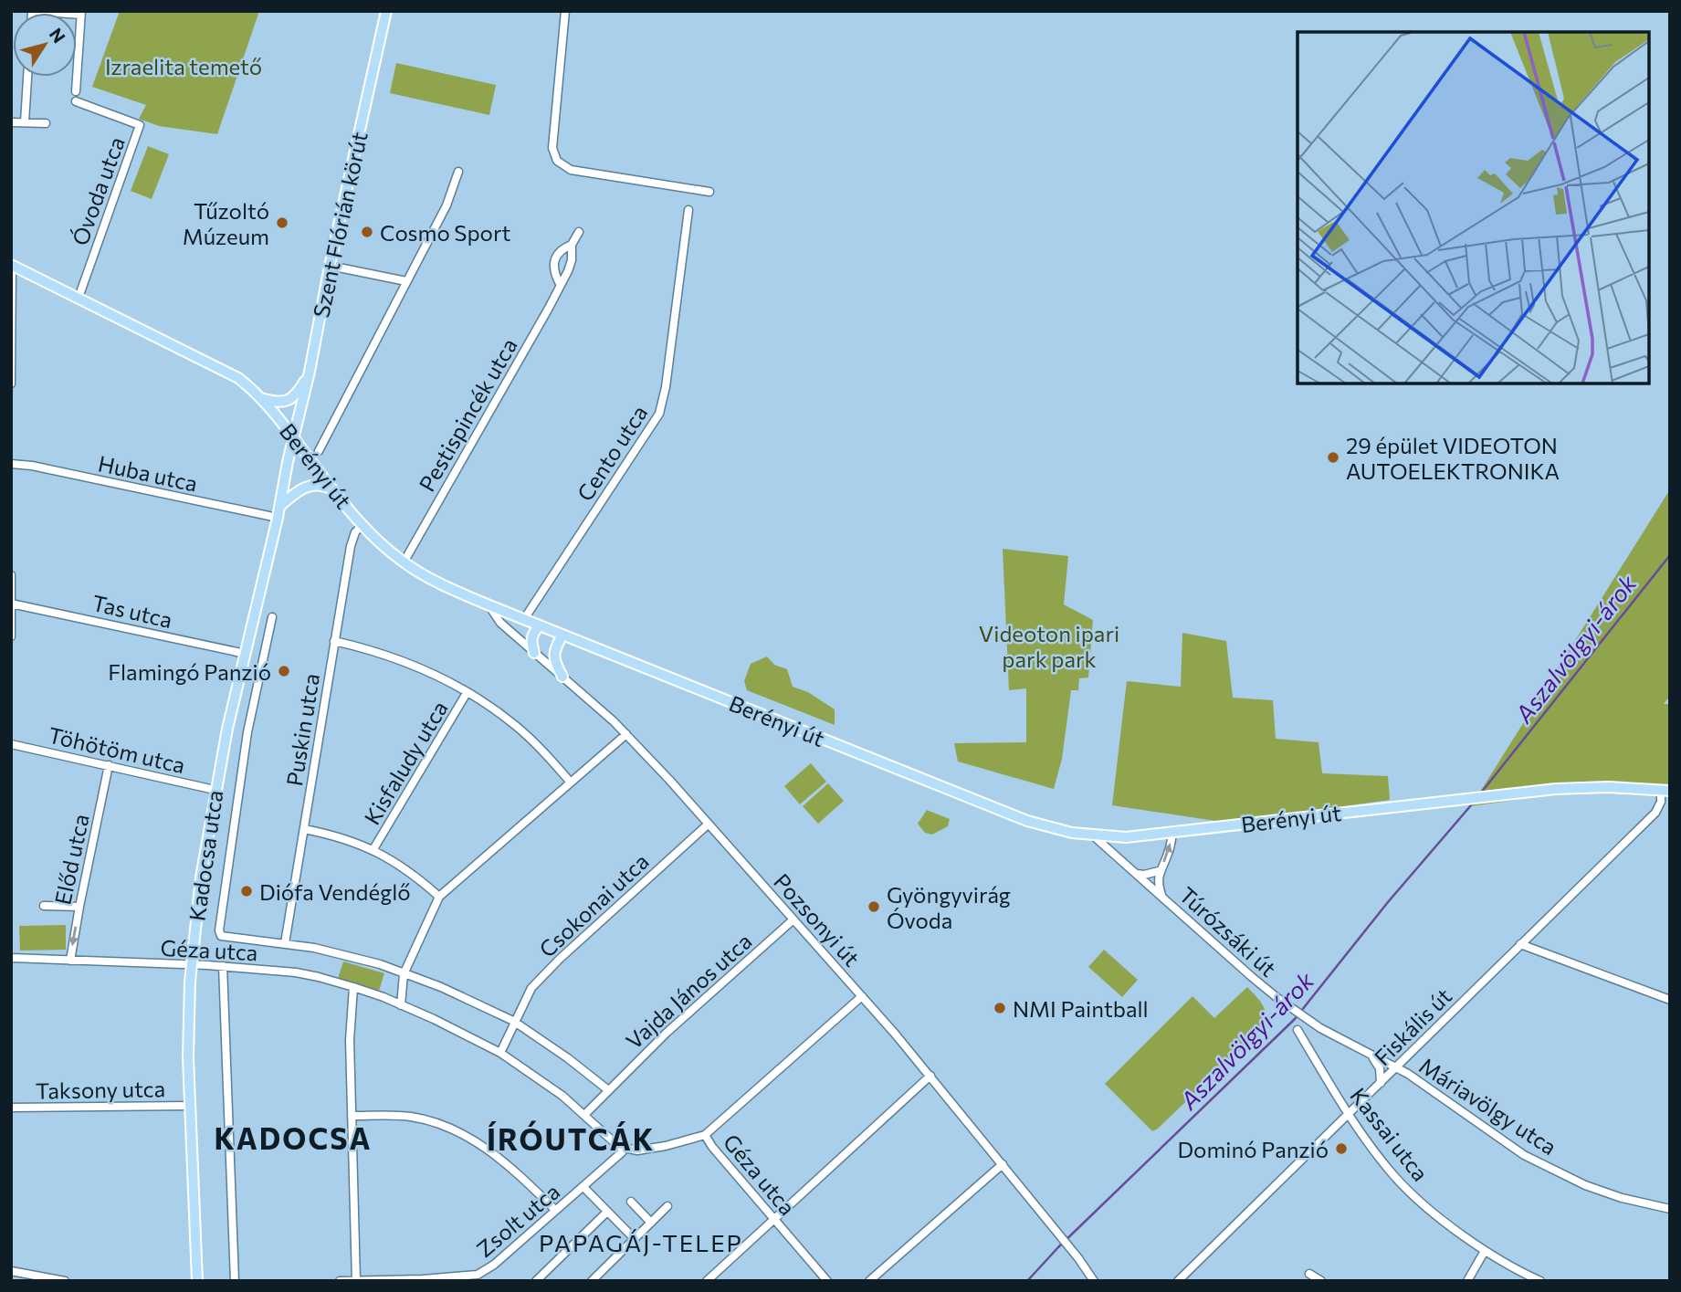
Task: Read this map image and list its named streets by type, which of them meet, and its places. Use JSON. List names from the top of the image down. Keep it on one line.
{"streets":{"main road":["Szent Flórián körút","Berényi út","Kadocsa utca"],"street":["Óvoda utca","Pestispincék utca","Cento utca","Huba utca","Tas utca","Puskin utca","Töhötöm utca","Kisfaludy utca","Előd utca","Csokonai utca","Pozsonyi út","Túrózsáki út","Géza utca","Vajda János utca","Fiskális út","Taksony utca","Máriavölgy utca","Kassai utca","Zsolt utca"]},"crossings":[["Óvoda utca","Berényi út"],["Szent Flórián körút","Berényi út"],["Szent Flórián körút","Kadocsa utca"],["Pestispincék utca","Berényi út"],["Cento utca","Berényi út"],["Berényi út","Puskin utca"],["Berényi út","Kadocsa utca"],["Berényi út","Pozsonyi út"],["Berényi út","Túrózsáki út"],["Berényi út","Fiskális út"],["Huba utca","Kadocsa utca"],["Tas utca","Kadocsa utca"],["Puskin utca","Géza utca"],["Töhötöm utca","Kadocsa utca"],["Töhötöm utca","Előd utca"],["Kadocsa utca","Géza utca"],["Kadocsa utca","Taksony utca"],["Előd utca","Géza utca"],["Csokonai utca","Pozsonyi út"],["Csokonai utca","Géza utca"],["Pozsonyi út","Vajda János utca"],["Túrózsáki út","Fiskális út"],["Túrózsáki út","Máriavölgy utca"],["Géza utca","Vajda János utca"],["Géza utca","Zsolt utca"],["Fiskális út","Máriavölgy utca"],["Fiskális út","Kassai utca"]],"districts":["KADOCSA","ÍRÓUTCÁK","PAPAGÁJ-TELEP"],"water":["Aszalvölgyi-árok"],"parks":["Izraelita temető","Videoton ipari park park"],"places":["Tűzoltó Múzeum","Cosmo Sport","29 épület VIDEOTON AUTOELEKTRONIKA","Flamingó Panzió","Diófa Vendéglő","Gyöngyvirág Óvoda","NMI Paintball","Dominó Panzió"],"north":"top right"}
